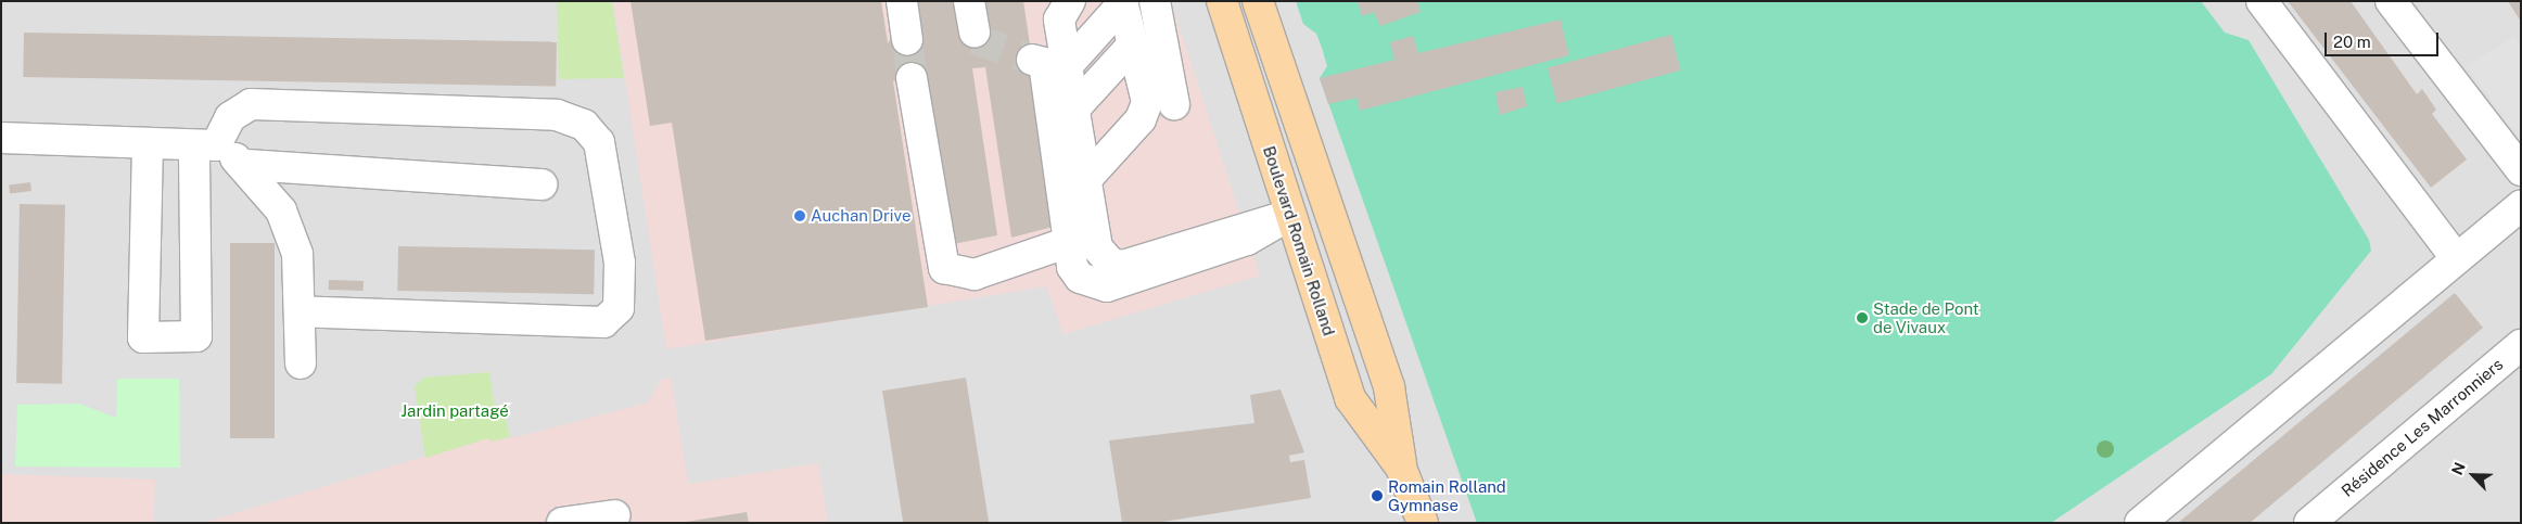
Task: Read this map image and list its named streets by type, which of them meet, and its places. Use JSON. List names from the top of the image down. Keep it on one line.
{"streets":{"main road":["Boulevard Romain Rolland"],"lane":["Résidence Les Marronniers"]},"parks":["Jardin partagé"],"places":["Auchan Drive","Stade de Pont de Vivaux","Romain Rolland Gymnase"],"scale_bar":"20 m","north":"top left"}
